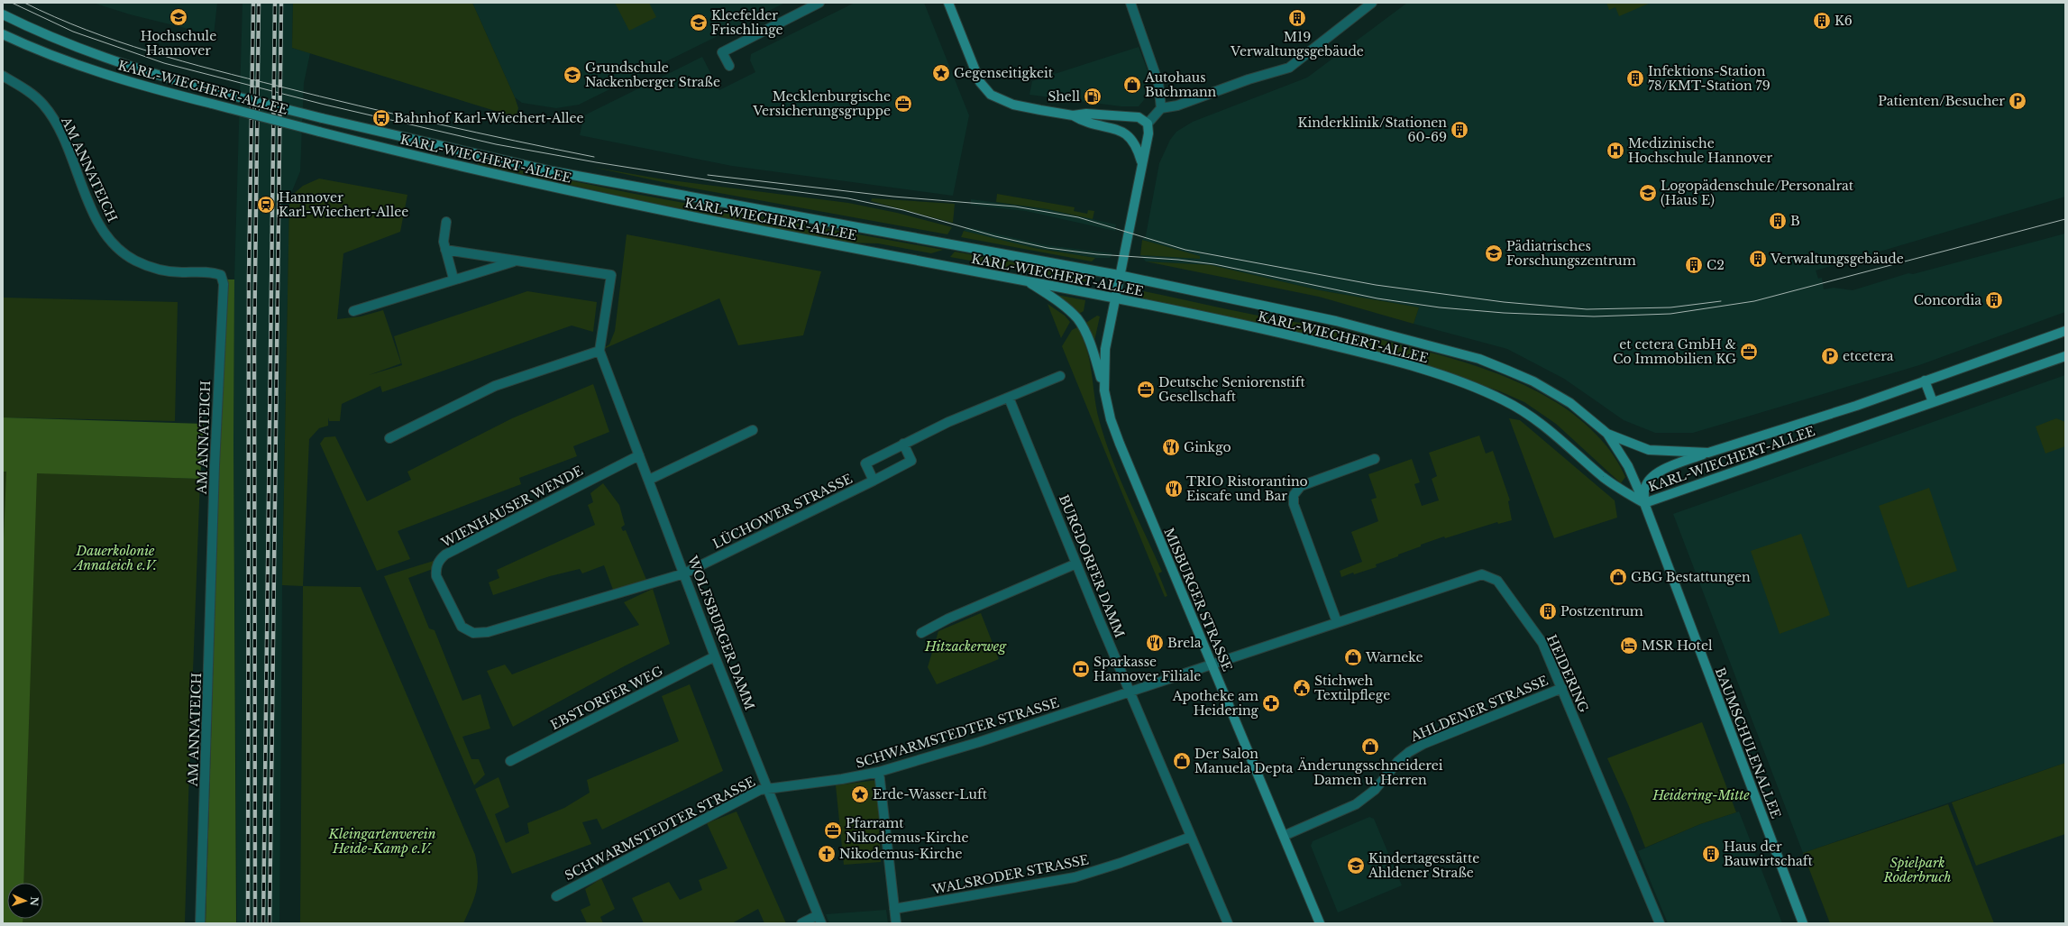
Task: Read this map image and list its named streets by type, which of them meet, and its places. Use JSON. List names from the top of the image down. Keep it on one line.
{"streets":{"main road":["KARL-WIECHERT-ALLEE","MISBURGER STRASSE","BAUMSCHULENALLEE"],"street":["AM ANNATEICH","WIENHAUSER WENDE","LÜCHOWER STRASSE","BURGDORFER DAMM","WOLFSBURGER DAMM","HEIDERING","EBSTORFER WEG","AHLDENER STRASSE","SCHWARMSTEDTER STRASSE","WALSRODER STRASSE"]},"crossings":[["KARL-WIECHERT-ALLEE","MISBURGER STRASSE"],["KARL-WIECHERT-ALLEE","BAUMSCHULENALLEE"],["WIENHAUSER WENDE","LÜCHOWER STRASSE"],["WIENHAUSER WENDE","WOLFSBURGER DAMM"],["LÜCHOWER STRASSE","BURGDORFER DAMM"],["LÜCHOWER STRASSE","WOLFSBURGER DAMM"],["BURGDORFER DAMM","SCHWARMSTEDTER STRASSE"],["BURGDORFER DAMM","WALSRODER STRASSE"],["MISBURGER STRASSE","HEIDERING"],["MISBURGER STRASSE","AHLDENER STRASSE"],["MISBURGER STRASSE","SCHWARMSTEDTER STRASSE"],["WOLFSBURGER DAMM","EBSTORFER WEG"],["WOLFSBURGER DAMM","SCHWARMSTEDTER STRASSE"],["HEIDERING","AHLDENER STRASSE"],["HEIDERING","SCHWARMSTEDTER STRASSE"]],"parks":["Dauerkolonie Annateich e.V.","Hitzackerweg","Heidering-Mitte","Kleingartenverein Heide-Kamp e.V.","Spielpark Roderbruch"],"places":{"school or university":["Hochschule Hannover","Kleefelder Frischlinge","Grundschule Nackenberger Straße","Logopädenschule/Personalrat (Haus E)","Pädiatrisches Forschungszentrum","Kindertagesstätte Ahldener Straße"],"building":["M19 Verwaltungsgebäude","K6","Infektions-Station 78/KMT-Station 79","Kinderklinik/Stationen 60-69","B","Verwaltungsgebäude","C2","Concordia","Postzentrum","Haus der Bauwirtschaft"],"place":["Gegenseitigkeit","Erde-Wasser-Luft"],"shop":["Autohaus Buchmann","GBG Bestattungen","Warneke","Änderungsschneiderei Damen u. Herren","Der Salon Manuela Depta"],"fuel station":["Shell"],"parking":["Patienten/Besucher","etcetera"],"office":["Mecklenburgische Versicherungsgruppe","et cetera GmbH & Co Immobilien KG","Deutsche Seniorenstift Gesellschaft","Pfarramt Nikodemus-Kirche"],"bus stop":["Bahnhof Karl-Wiechert-Allee"],"hospital":["Medizinische Hochschule Hannover"],"station":["Hannover Karl-Wiechert-Allee"],"restaurant":["Ginkgo","TRIO Ristorantino Eiscafe und Bar","Brela"],"hotel":["MSR Hotel"],"bank":["Sparkasse Hannover Filiale"],"public building":["Stichweh Textilpflege"],"pharmacy":["Apotheke am Heidering"],"church":["Nikodemus-Kirche"]},"north":"right"}
